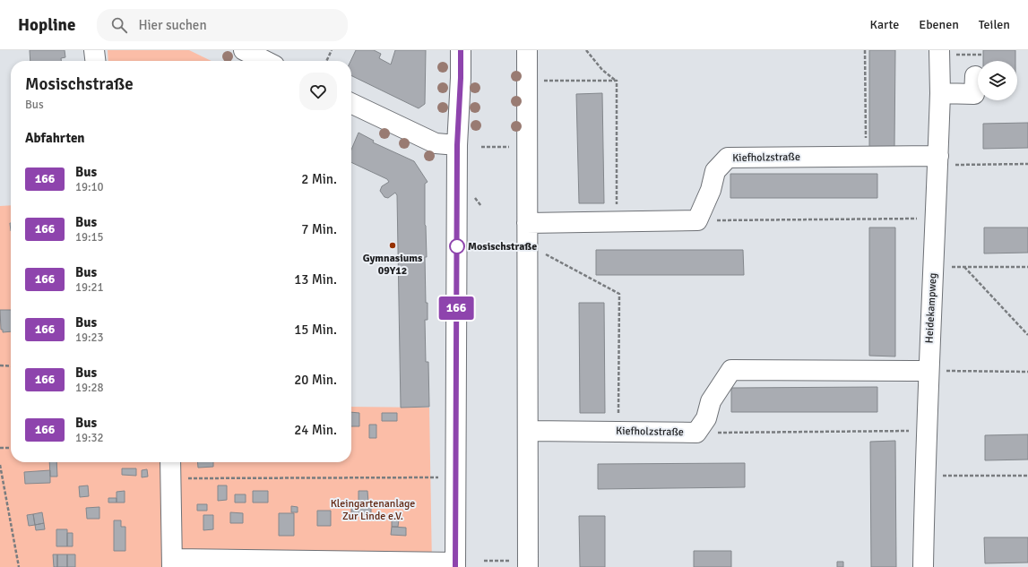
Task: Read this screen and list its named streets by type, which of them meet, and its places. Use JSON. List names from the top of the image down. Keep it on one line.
{"streets":{"street":["Kiefholzstraße","Heidekampweg"]},"crossings":[["Kiefholzstraße","Heidekampweg"]],"parks":["Kleingartenanlage Zur Linde e.V."],"places":["Gymnasiums 09Y12","Mosischstraße"],"lines":["bus line 166"],"page":{"header":"Hopline","search":"Hier suchen","nav":["Karte","Ebenen","Teilen"],"on_map":"166","heading":[["Mosischstraße","Bus"],"Abfahrten"],"list":[{"mark":"166","name":"Bus","note":"19:10","value":"2 Min."},{"mark":"166","name":"Bus","note":"19:15","value":"7 Min."},{"mark":"166","name":"Bus","note":"19:21","value":"13 Min."},{"mark":"166","name":"Bus","note":"19:23","value":"15 Min."},{"mark":"166","name":"Bus","note":"19:28","value":"20 Min."},{"mark":"166","name":"Bus","note":"19:32","value":"24 Min."}]}}
